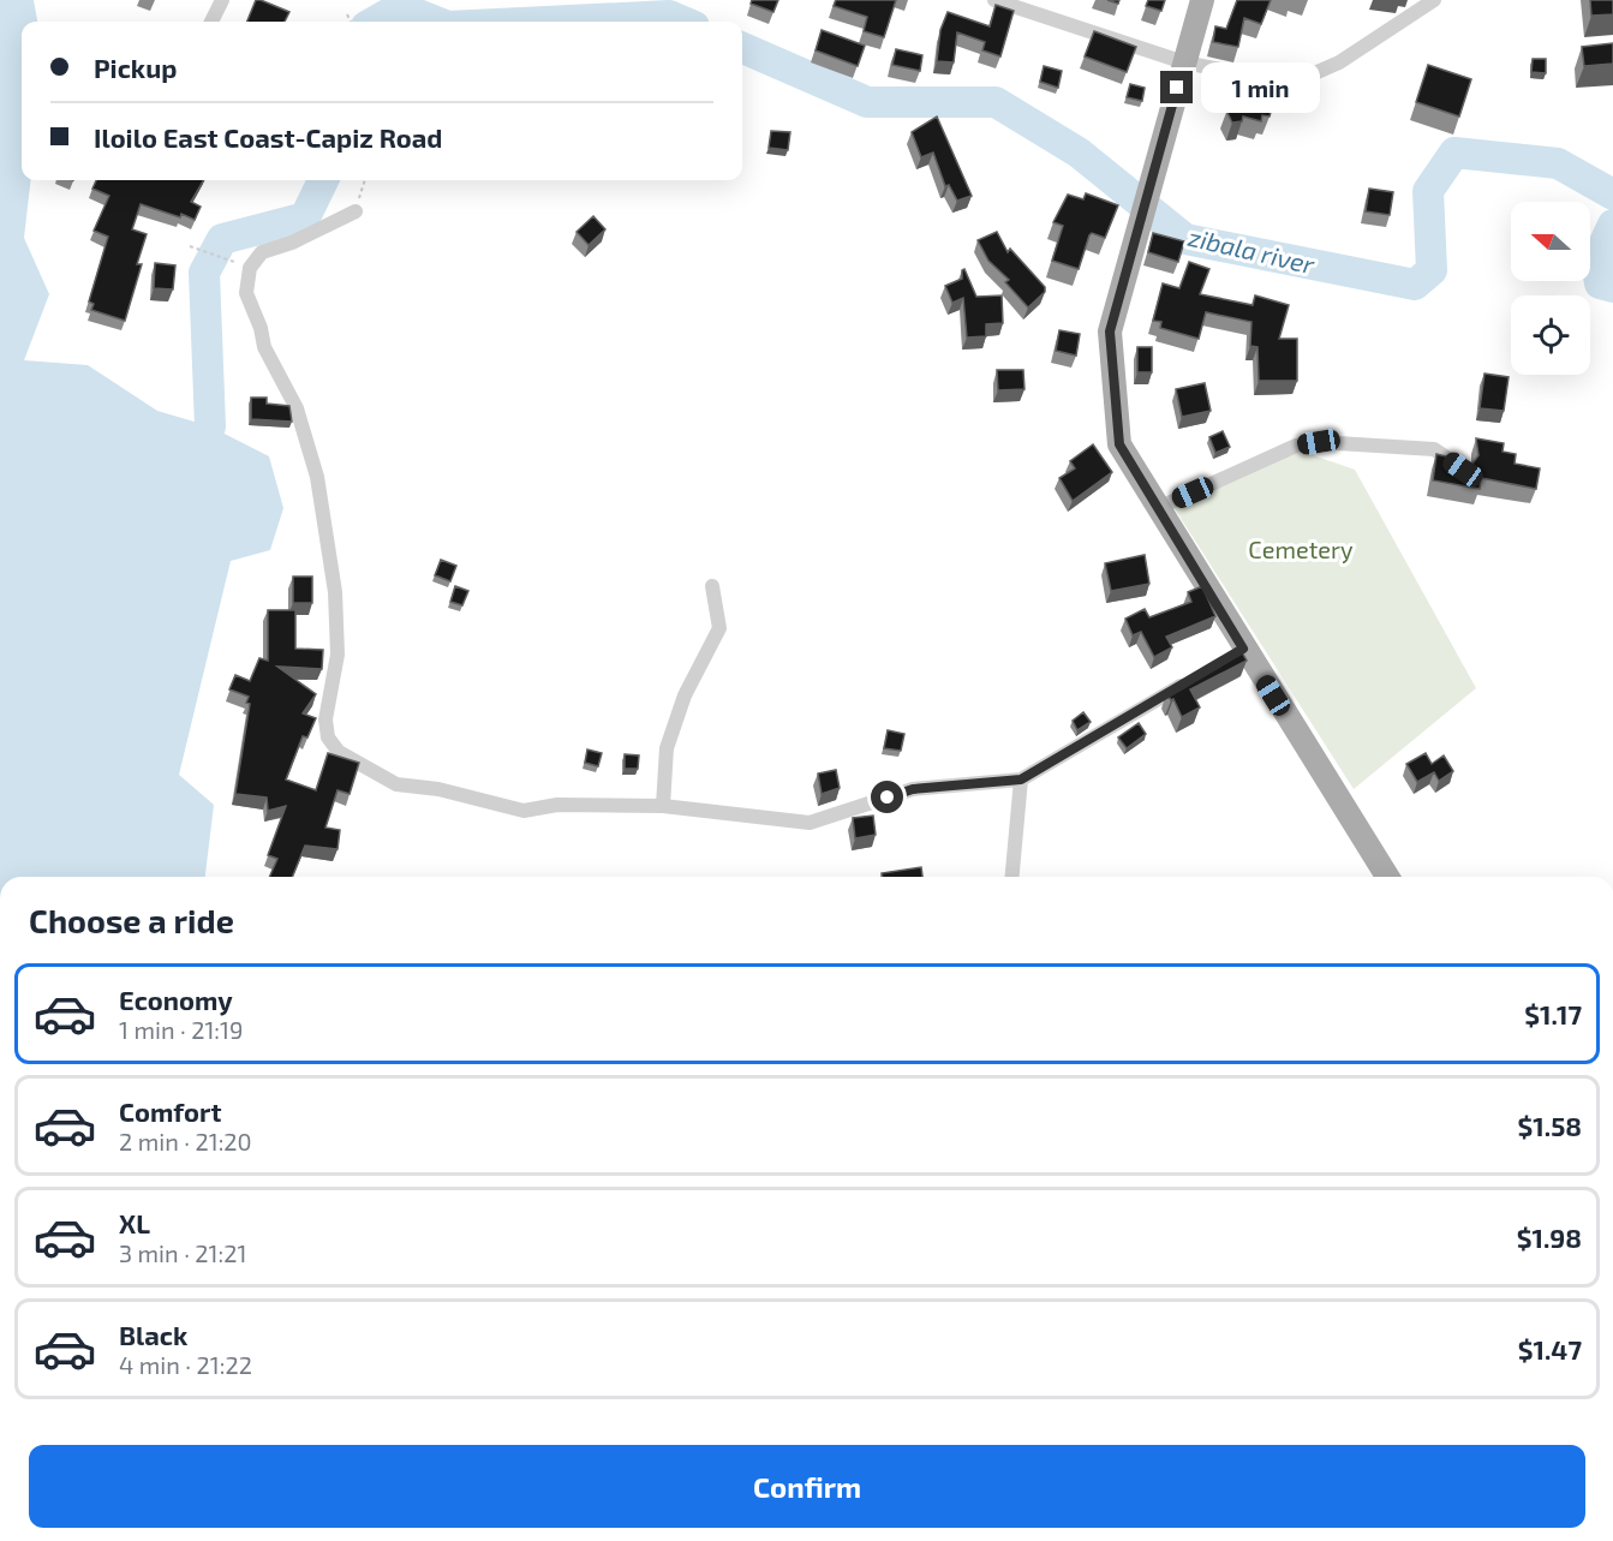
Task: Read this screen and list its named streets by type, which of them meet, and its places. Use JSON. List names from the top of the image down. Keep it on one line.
{"water":["zibala river"],"parks":["Cemetery"],"north":"left","page":{"banner":["Pickup","Iloilo East Coast-Capiz Road"],"bubble":"1 min","heading":"Choose a ride","list":[{"name":"Economy","note":"1 min · 21:19","value":"$1.17"},{"name":"Comfort","note":"2 min · 21:20","value":"$1.58"},{"name":"XL","note":"3 min · 21:21","value":"$1.98"},{"name":"Black","note":"4 min · 21:22","value":"$1.47"}],"buttons":"Confirm"}}
